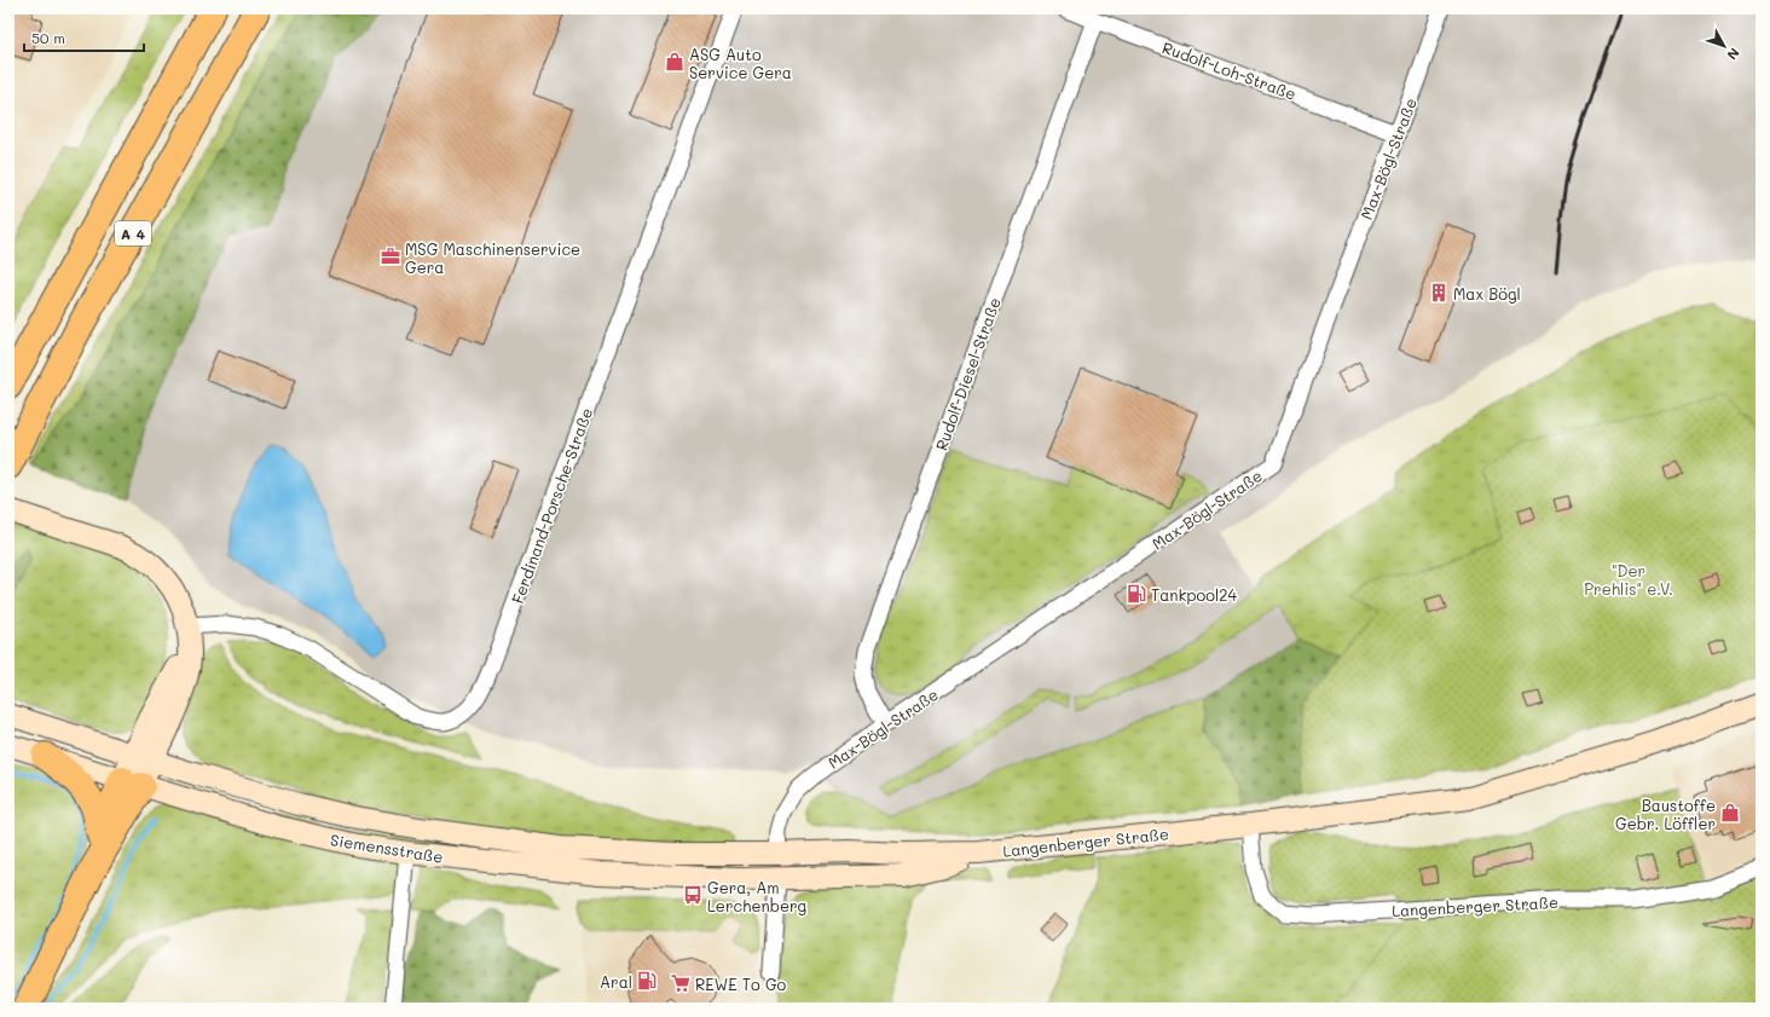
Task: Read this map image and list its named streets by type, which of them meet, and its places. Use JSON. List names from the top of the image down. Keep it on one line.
{"streets":{"highway":["A 4"],"main road":["Langenberger Straße","Siemensstraße"],"street":["Rudolf-Loh-Straße","Max-Bögl-Straße","Rudolf-Diesel-Straße","Ferdinand-Porsche-Straße"]},"crossings":[["Rudolf-Loh-Straße","Max-Bögl-Straße"],["Rudolf-Loh-Straße","Rudolf-Diesel-Straße"],["Max-Bögl-Straße","Rudolf-Diesel-Straße"],["Max-Bögl-Straße","Langenberger Straße"],["Max-Bögl-Straße","Siemensstraße"],["Langenberger Straße","Siemensstraße"]],"parks":["\"Der Prehlis\" e.V."],"places":{"shop":["ASG Auto Service Gera","Baustoffe Gebr. Löffler"],"office":["MSG Maschinenservice Gera"],"building":["Max Bögl"],"fuel station":["Tankpool24","Aral"],"bus stop":["Gera, Am Lerchenberg"],"supermarket":["REWE To Go"]},"scale_bar":"50 m","north":"bottom right"}
